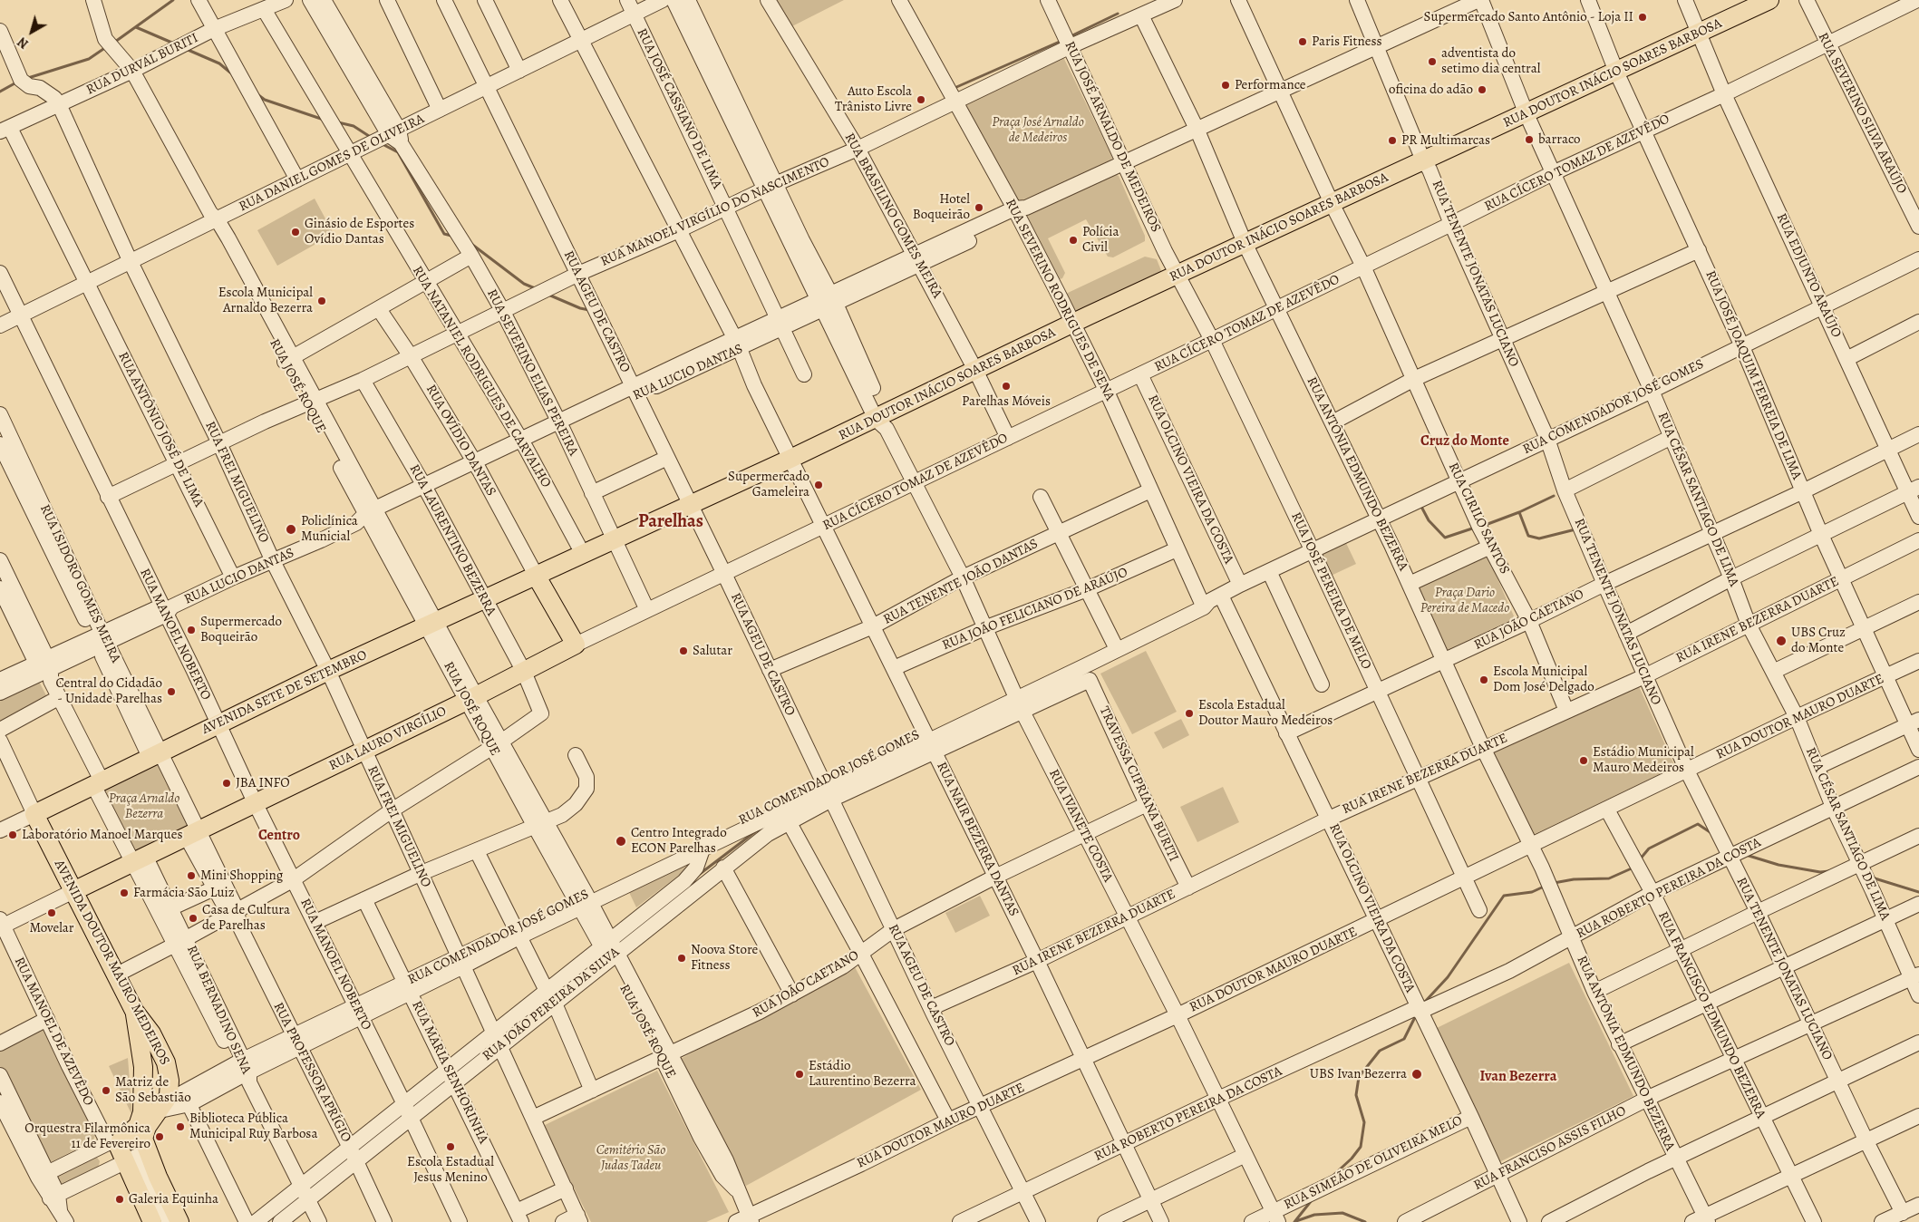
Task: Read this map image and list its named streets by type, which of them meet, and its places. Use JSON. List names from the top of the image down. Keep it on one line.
{"streets":{"main road":["RUA DOUTOR INÁCIO SOARES BARBOSA","AVENIDA SETE DE SETEMBRO","RUA LAURO VIRGÍLIO","AVENIDA DOUTOR MAURO MEDEIROS"],"street":["RUA DURVAL BURITI","RUA JOSÉ CASSIANO DE LIMA","RUA SEVERINO SILVA ARAÚJO","RUA JOSÉ ARNALDO DE MEDEIROS","RUA DANIEL GOMES DE OLIVEIRA","RUA CÍCERO TOMAZ DE AZEVÊDO","RUA MANOEL VIRGÍLIO DO NASCIMENTO","RUA BRASILINO GOMES MEIRA","RUA TENENTE JONATAS LUCIANO","RUA EDJUNTO ARAÚJO","RUA SEVERINO RODRIGUES DE SENA","RUA AGEU DE CASTRO","RUA SEVERINO ELIAS PEREIRA","RUA LUCIO DANTAS","RUA JOSÉ JOAQUIM FERREIA DE LIMA","RUA NATANIEL RODRIGUES DE CARVALHO","RUA JOSÉ ROQUE","RUA COMENDADOR JOSÉ GOMES","RUA ANTÔNIO JOSÉ DE LIMA","RUA OVÍDIO DANTAS","RUA ANTÔNIA EDMUNDO BEZERRA","RUA OLCINO VIEIRA DA COSTA","RUA FREI MIGUELINO","RUA CÉSAR SANTIAGO DE LIMA","RUA CIRILO SANTOS","RUA LAURENTINO BEZERRA","RUA TENENTE JOÃO DANTAS","RUA ISIDORO GOMES MEIRA","RUA JOSÉ PEREIRA DE MELO","RUA JOÃO FELICIANO DE ARAÚJO","RUA JOÃO CAETANO","RUA IRENE BEZERRA DUARTE","RUA MANOEL NOBERTO","RUA DOUTOR MAURO DUARTE","TRAVESSA CIPRIANA BURITI","RUA IVANETE COSTA","RUA NAIR BEZERRA DANTAS","RUA ROBERTO PEREIRA DA COSTA","RUA JOÃO PEREIRA DA SILVA","RUA BERNADINO SENA","RUA FRANCISCO EDMUNDO BEZERRA","RUA MANOEL DE AZEVÊDO","RUA PROFESSOR APRÍGIO","RUA MARIA SENHORINHA","RUA FRANCISO ASSIS FILHO","RUA SIMEÃO DE OLIVEIRA MELO"]},"crossings":[["RUA DURVAL BURITI","RUA NATANIEL RODRIGUES DE CARVALHO"],["RUA DURVAL BURITI","RUA JOSÉ ROQUE"],["RUA DURVAL BURITI","RUA ANTÔNIO JOSÉ DE LIMA"],["RUA DURVAL BURITI","RUA FREI MIGUELINO"],["RUA DOUTOR INÁCIO SOARES BARBOSA","RUA JOSÉ ARNALDO DE MEDEIROS"],["RUA DOUTOR INÁCIO SOARES BARBOSA","RUA BRASILINO GOMES MEIRA"],["RUA DOUTOR INÁCIO SOARES BARBOSA","RUA TENENTE JONATAS LUCIANO"],["RUA DOUTOR INÁCIO SOARES BARBOSA","RUA EDJUNTO ARAÚJO"],["RUA DOUTOR INÁCIO SOARES BARBOSA","RUA SEVERINO RODRIGUES DE SENA"],["RUA DOUTOR INÁCIO SOARES BARBOSA","RUA AGEU DE CASTRO"],["RUA DOUTOR INÁCIO SOARES BARBOSA","RUA JOSÉ JOAQUIM FERREIA DE LIMA"],["RUA DOUTOR INÁCIO SOARES BARBOSA","RUA ANTÔNIA EDMUNDO BEZERRA"],["RUA DOUTOR INÁCIO SOARES BARBOSA","RUA CÉSAR SANTIAGO DE LIMA"],["RUA DOUTOR INÁCIO SOARES BARBOSA","RUA CIRILO SANTOS"],["RUA DOUTOR INÁCIO SOARES BARBOSA","RUA JOSÉ PEREIRA DE MELO"],["RUA DOUTOR INÁCIO SOARES BARBOSA","AVENIDA SETE DE SETEMBRO"],["RUA DOUTOR INÁCIO SOARES BARBOSA","RUA IVANETE COSTA"],["RUA DOUTOR INÁCIO SOARES BARBOSA","RUA NAIR BEZERRA DANTAS"],["RUA JOSÉ CASSIANO DE LIMA","RUA DANIEL GOMES DE OLIVEIRA"],["RUA JOSÉ CASSIANO DE LIMA","RUA MANOEL VIRGÍLIO DO NASCIMENTO"],["RUA JOSÉ CASSIANO DE LIMA","RUA LUCIO DANTAS"],["RUA SEVERINO SILVA ARAÚJO","RUA CÍCERO TOMAZ DE AZEVÊDO"],["RUA JOSÉ ARNALDO DE MEDEIROS","RUA MANOEL VIRGÍLIO DO NASCIMENTO"],["RUA JOSÉ ARNALDO DE MEDEIROS","RUA LUCIO DANTAS"],["RUA JOSÉ ARNALDO DE MEDEIROS","RUA JOSÉ PEREIRA DE MELO"],["RUA DANIEL GOMES DE OLIVEIRA","RUA AGEU DE CASTRO"],["RUA DANIEL GOMES DE OLIVEIRA","RUA SEVERINO ELIAS PEREIRA"],["RUA DANIEL GOMES DE OLIVEIRA","RUA NATANIEL RODRIGUES DE CARVALHO"],["RUA DANIEL GOMES DE OLIVEIRA","RUA JOSÉ ROQUE"],["RUA DANIEL GOMES DE OLIVEIRA","RUA ANTÔNIO JOSÉ DE LIMA"],["RUA DANIEL GOMES DE OLIVEIRA","RUA FREI MIGUELINO"],["RUA DANIEL GOMES DE OLIVEIRA","RUA MANOEL NOBERTO"],["RUA DANIEL GOMES DE OLIVEIRA","RUA NAIR BEZERRA DANTAS"],["RUA CÍCERO TOMAZ DE AZEVÊDO","RUA BRASILINO GOMES MEIRA"],["RUA CÍCERO TOMAZ DE AZEVÊDO","RUA TENENTE JONATAS LUCIANO"],["RUA CÍCERO TOMAZ DE AZEVÊDO","RUA EDJUNTO ARAÚJO"],["RUA CÍCERO TOMAZ DE AZEVÊDO","RUA SEVERINO RODRIGUES DE SENA"],["RUA CÍCERO TOMAZ DE AZEVÊDO","RUA AGEU DE CASTRO"],["RUA CÍCERO TOMAZ DE AZEVÊDO","RUA SEVERINO ELIAS PEREIRA"],["RUA CÍCERO TOMAZ DE AZEVÊDO","RUA JOSÉ JOAQUIM FERREIA DE LIMA"],["RUA CÍCERO TOMAZ DE AZEVÊDO","RUA ANTÔNIA EDMUNDO BEZERRA"],["RUA CÍCERO TOMAZ DE AZEVÊDO","RUA OLCINO VIEIRA DA COSTA"],["RUA CÍCERO TOMAZ DE AZEVÊDO","RUA CÉSAR SANTIAGO DE LIMA"],["RUA CÍCERO TOMAZ DE AZEVÊDO","RUA CIRILO SANTOS"],["RUA CÍCERO TOMAZ DE AZEVÊDO","RUA JOSÉ PEREIRA DE MELO"],["RUA CÍCERO TOMAZ DE AZEVÊDO","RUA LAURO VIRGÍLIO"],["RUA CÍCERO TOMAZ DE AZEVÊDO","RUA IVANETE COSTA"],["RUA CÍCERO TOMAZ DE AZEVÊDO","RUA NAIR BEZERRA DANTAS"],["RUA MANOEL VIRGÍLIO DO NASCIMENTO","RUA BRASILINO GOMES MEIRA"],["RUA MANOEL VIRGÍLIO DO NASCIMENTO","RUA SEVERINO RODRIGUES DE SENA"],["RUA MANOEL VIRGÍLIO DO NASCIMENTO","RUA AGEU DE CASTRO"],["RUA MANOEL VIRGÍLIO DO NASCIMENTO","RUA SEVERINO ELIAS PEREIRA"],["RUA MANOEL VIRGÍLIO DO NASCIMENTO","RUA NATANIEL RODRIGUES DE CARVALHO"],["RUA MANOEL VIRGÍLIO DO NASCIMENTO","RUA JOSÉ ROQUE"],["RUA MANOEL VIRGÍLIO DO NASCIMENTO","RUA OVÍDIO DANTAS"],["RUA MANOEL VIRGÍLIO DO NASCIMENTO","RUA ANTÔNIA EDMUNDO BEZERRA"],["RUA MANOEL VIRGÍLIO DO NASCIMENTO","RUA LAURENTINO BEZERRA"],["RUA MANOEL VIRGÍLIO DO NASCIMENTO","RUA IVANETE COSTA"],["RUA MANOEL VIRGÍLIO DO NASCIMENTO","RUA NAIR BEZERRA DANTAS"],["RUA BRASILINO GOMES MEIRA","RUA LUCIO DANTAS"],["RUA TENENTE JONATAS LUCIANO","RUA LUCIO DANTAS"],["RUA TENENTE JONATAS LUCIANO","RUA COMENDADOR JOSÉ GOMES"],["RUA TENENTE JONATAS LUCIANO","RUA JOÃO CAETANO"],["RUA TENENTE JONATAS LUCIANO","RUA IRENE BEZERRA DUARTE"],["RUA TENENTE JONATAS LUCIANO","RUA DOUTOR MAURO DUARTE"],["RUA TENENTE JONATAS LUCIANO","RUA ROBERTO PEREIRA DA COSTA"],["RUA TENENTE JONATAS LUCIANO","RUA FRANCISO ASSIS FILHO"],["RUA EDJUNTO ARAÚJO","RUA COMENDADOR JOSÉ GOMES"],["RUA EDJUNTO ARAÚJO","RUA JOÃO CAETANO"],["RUA SEVERINO RODRIGUES DE SENA","RUA LUCIO DANTAS"],["RUA SEVERINO RODRIGUES DE SENA","RUA COMENDADOR JOSÉ GOMES"],["RUA SEVERINO RODRIGUES DE SENA","RUA OLCINO VIEIRA DA COSTA"],["RUA SEVERINO RODRIGUES DE SENA","RUA TENENTE JOÃO DANTAS"],["RUA SEVERINO RODRIGUES DE SENA","RUA JOÃO FELICIANO DE ARAÚJO"],["RUA AGEU DE CASTRO","RUA LUCIO DANTAS"],["RUA AGEU DE CASTRO","RUA COMENDADOR JOSÉ GOMES"],["RUA AGEU DE CASTRO","RUA TENENTE JOÃO DANTAS"],["RUA AGEU DE CASTRO","RUA JOÃO CAETANO"],["RUA AGEU DE CASTRO","RUA IRENE BEZERRA DUARTE"],["RUA AGEU DE CASTRO","AVENIDA SETE DE SETEMBRO"],["RUA AGEU DE CASTRO","RUA DOUTOR MAURO DUARTE"],["RUA AGEU DE CASTRO","RUA ROBERTO PEREIRA DA COSTA"],["RUA SEVERINO ELIAS PEREIRA","RUA LUCIO DANTAS"],["RUA SEVERINO ELIAS PEREIRA","AVENIDA SETE DE SETEMBRO"],["RUA LUCIO DANTAS","RUA NATANIEL RODRIGUES DE CARVALHO"],["RUA LUCIO DANTAS","RUA JOSÉ ROQUE"],["RUA LUCIO DANTAS","RUA ANTÔNIO JOSÉ DE LIMA"],["RUA LUCIO DANTAS","RUA OVÍDIO DANTAS"],["RUA LUCIO DANTAS","RUA ANTÔNIA EDMUNDO BEZERRA"],["RUA LUCIO DANTAS","RUA FREI MIGUELINO"],["RUA LUCIO DANTAS","RUA CÉSAR SANTIAGO DE LIMA"],["RUA LUCIO DANTAS","RUA CIRILO SANTOS"],["RUA LUCIO DANTAS","RUA LAURENTINO BEZERRA"],["RUA LUCIO DANTAS","RUA ISIDORO GOMES MEIRA"],["RUA LUCIO DANTAS","RUA MANOEL NOBERTO"],["RUA LUCIO DANTAS","RUA IVANETE COSTA"],["RUA LUCIO DANTAS","RUA NAIR BEZERRA DANTAS"],["RUA JOSÉ JOAQUIM FERREIA DE LIMA","RUA COMENDADOR JOSÉ GOMES"],["RUA JOSÉ JOAQUIM FERREIA DE LIMA","RUA JOÃO CAETANO"],["RUA JOSÉ JOAQUIM FERREIA DE LIMA","RUA IRENE BEZERRA DUARTE"],["RUA JOSÉ JOAQUIM FERREIA DE LIMA","RUA DOUTOR MAURO DUARTE"],["RUA NATANIEL RODRIGUES DE CARVALHO","AVENIDA SETE DE SETEMBRO"],["RUA JOSÉ ROQUE","RUA COMENDADOR JOSÉ GOMES"],["RUA JOSÉ ROQUE","RUA LAURENTINO BEZERRA"],["RUA JOSÉ ROQUE","RUA JOÃO CAETANO"],["RUA JOSÉ ROQUE","AVENIDA SETE DE SETEMBRO"],["RUA JOSÉ ROQUE","RUA DOUTOR MAURO DUARTE"],["RUA JOSÉ ROQUE","RUA LAURO VIRGÍLIO"],["RUA JOSÉ ROQUE","RUA JOÃO PEREIRA DA SILVA"],["RUA COMENDADOR JOSÉ GOMES","RUA ANTÔNIA EDMUNDO BEZERRA"],["RUA COMENDADOR JOSÉ GOMES","RUA OLCINO VIEIRA DA COSTA"],["RUA COMENDADOR JOSÉ GOMES","RUA FREI MIGUELINO"],["RUA COMENDADOR JOSÉ GOMES","RUA CÉSAR SANTIAGO DE LIMA"],["RUA COMENDADOR JOSÉ GOMES","RUA CIRILO SANTOS"],["RUA COMENDADOR JOSÉ GOMES","RUA JOSÉ PEREIRA DE MELO"],["RUA COMENDADOR JOSÉ GOMES","RUA MANOEL NOBERTO"],["RUA COMENDADOR JOSÉ GOMES","TRAVESSA CIPRIANA BURITI"],["RUA COMENDADOR JOSÉ GOMES","RUA IVANETE COSTA"],["RUA COMENDADOR JOSÉ GOMES","RUA NAIR BEZERRA DANTAS"],["RUA COMENDADOR JOSÉ GOMES","AVENIDA DOUTOR MAURO MEDEIROS"],["RUA COMENDADOR JOSÉ GOMES","RUA JOÃO PEREIRA DA SILVA"],["RUA COMENDADOR JOSÉ GOMES","RUA BERNADINO SENA"],["RUA COMENDADOR JOSÉ GOMES","RUA PROFESSOR APRÍGIO"],["RUA COMENDADOR JOSÉ GOMES","RUA MARIA SENHORINHA"],["RUA OVÍDIO DANTAS","AVENIDA SETE DE SETEMBRO"],["RUA ANTÔNIA EDMUNDO BEZERRA","RUA JOÃO CAETANO"],["RUA ANTÔNIA EDMUNDO BEZERRA","RUA IRENE BEZERRA DUARTE"],["RUA ANTÔNIA EDMUNDO BEZERRA","RUA DOUTOR MAURO DUARTE"],["RUA ANTÔNIA EDMUNDO BEZERRA","RUA ROBERTO PEREIRA DA COSTA"],["RUA ANTÔNIA EDMUNDO BEZERRA","RUA FRANCISO ASSIS FILHO"],["RUA OLCINO VIEIRA DA COSTA","RUA JOÃO CAETANO"],["RUA OLCINO VIEIRA DA COSTA","RUA IRENE BEZERRA DUARTE"],["RUA OLCINO VIEIRA DA COSTA","RUA DOUTOR MAURO DUARTE"],["RUA OLCINO VIEIRA DA COSTA","RUA ROBERTO PEREIRA DA COSTA"],["RUA OLCINO VIEIRA DA COSTA","RUA FRANCISO ASSIS FILHO"],["RUA OLCINO VIEIRA DA COSTA","RUA SIMEÃO DE OLIVEIRA MELO"],["RUA FREI MIGUELINO","RUA JOÃO CAETANO"],["RUA FREI MIGUELINO","AVENIDA SETE DE SETEMBRO"],["RUA FREI MIGUELINO","RUA LAURO VIRGÍLIO"],["RUA FREI MIGUELINO","RUA JOÃO PEREIRA DA SILVA"],["RUA CÉSAR SANTIAGO DE LIMA","RUA JOÃO CAETANO"],["RUA CÉSAR SANTIAGO DE LIMA","RUA IRENE BEZERRA DUARTE"],["RUA CÉSAR SANTIAGO DE LIMA","RUA DOUTOR MAURO DUARTE"],["RUA CÉSAR SANTIAGO DE LIMA","RUA ROBERTO PEREIRA DA COSTA"],["RUA CÉSAR SANTIAGO DE LIMA","RUA FRANCISO ASSIS FILHO"],["RUA CIRILO SANTOS","RUA JOÃO CAETANO"],["RUA CIRILO SANTOS","RUA IRENE BEZERRA DUARTE"],["RUA LAURENTINO BEZERRA","AVENIDA SETE DE SETEMBRO"],["RUA LAURENTINO BEZERRA","RUA LAURO VIRGÍLIO"],["RUA TENENTE JOÃO DANTAS","RUA IVANETE COSTA"],["RUA TENENTE JOÃO DANTAS","RUA NAIR BEZERRA DANTAS"],["RUA ISIDORO GOMES MEIRA","AVENIDA SETE DE SETEMBRO"],["RUA ISIDORO GOMES MEIRA","RUA LAURO VIRGÍLIO"],["RUA ISIDORO GOMES MEIRA","RUA PROFESSOR APRÍGIO"],["RUA JOSÉ PEREIRA DE MELO","RUA JOÃO CAETANO"],["RUA JOSÉ PEREIRA DE MELO","RUA IRENE BEZERRA DUARTE"],["RUA JOSÉ PEREIRA DE MELO","RUA DOUTOR MAURO DUARTE"],["RUA JOÃO FELICIANO DE ARAÚJO","RUA IVANETE COSTA"],["RUA JOÃO FELICIANO DE ARAÚJO","RUA NAIR BEZERRA DANTAS"],["RUA JOÃO CAETANO","TRAVESSA CIPRIANA BURITI"],["RUA JOÃO CAETANO","RUA IVANETE COSTA"],["RUA JOÃO CAETANO","RUA NAIR BEZERRA DANTAS"],["RUA IRENE BEZERRA DUARTE","TRAVESSA CIPRIANA BURITI"],["RUA IRENE BEZERRA DUARTE","RUA IVANETE COSTA"],["RUA IRENE BEZERRA DUARTE","RUA NAIR BEZERRA DANTAS"],["RUA MANOEL NOBERTO","AVENIDA SETE DE SETEMBRO"],["RUA MANOEL NOBERTO","RUA LAURO VIRGÍLIO"],["RUA MANOEL NOBERTO","RUA JOÃO PEREIRA DA SILVA"],["AVENIDA SETE DE SETEMBRO","AVENIDA DOUTOR MAURO MEDEIROS"],["RUA DOUTOR MAURO DUARTE","RUA IVANETE COSTA"],["RUA DOUTOR MAURO DUARTE","RUA NAIR BEZERRA DANTAS"],["RUA DOUTOR MAURO DUARTE","RUA FRANCISCO EDMUNDO BEZERRA"],["RUA LAURO VIRGÍLIO","AVENIDA DOUTOR MAURO MEDEIROS"],["RUA LAURO VIRGÍLIO","RUA PROFESSOR APRÍGIO"],["TRAVESSA CIPRIANA BURITI","RUA IVANETE COSTA"],["RUA IVANETE COSTA","RUA ROBERTO PEREIRA DA COSTA"],["RUA IVANETE COSTA","RUA SIMEÃO DE OLIVEIRA MELO"],["RUA NAIR BEZERRA DANTAS","RUA ROBERTO PEREIRA DA COSTA"],["RUA ROBERTO PEREIRA DA COSTA","RUA FRANCISCO EDMUNDO BEZERRA"],["RUA JOÃO PEREIRA DA SILVA","RUA BERNADINO SENA"],["RUA JOÃO PEREIRA DA SILVA","RUA PROFESSOR APRÍGIO"],["RUA JOÃO PEREIRA DA SILVA","RUA MARIA SENHORINHA"],["RUA FRANCISCO EDMUNDO BEZERRA","RUA FRANCISO ASSIS FILHO"]],"districts":["Cruz do Monte","Parelhas","Centro","Ivan Bezerra"],"parks":["Praça José Arnaldo de Medeiros","Praça Dario Pereira de Macedo","Praça Arnaldo Bezerra","Cemitério São Judas Tadeu"],"places":["Supermercado Santo Antônio - Loja II","Paris Fitness","adventista do setimo dia central","Performance","oficina do adão","Auto Escola Trânisto Livre","barraco","PR Multimarcas","Hotel Boqueirão","Ginásio de Esportes Ovídio Dantas","Polícia Civil","Escola Municipal Arnaldo Bezerra","Parelhas Móveis","Supermercado Gameleira","Policlínica Municial","Supermercado Boqueirão","UBS Cruz do Monte","Salutar","Escola Municipal Dom José Delgado","Central do Cidadão - Unidade Parelhas","Escola Estadual Doutor Mauro Medeiros","Estádio Municipal Mauro Medeiros","JBA INFO","Laboratório Manoel Marques","Centro Integrado ECON Parelhas","Mini Shopping","Farmácia São Luiz","Movelar","Casa de Cultura de Parelhas","Noova Store Fitness","Estádio Laurentino Bezerra","UBS Ivan Bezerra","Matriz de São Sebastião","Biblioteca Pública Municipal Ruy Barbosa","Orquestra Filarmônica 11 de Fevereiro","Escola Estadual Jesus Menino","Galeria Equinha"],"north":"bottom left"}
